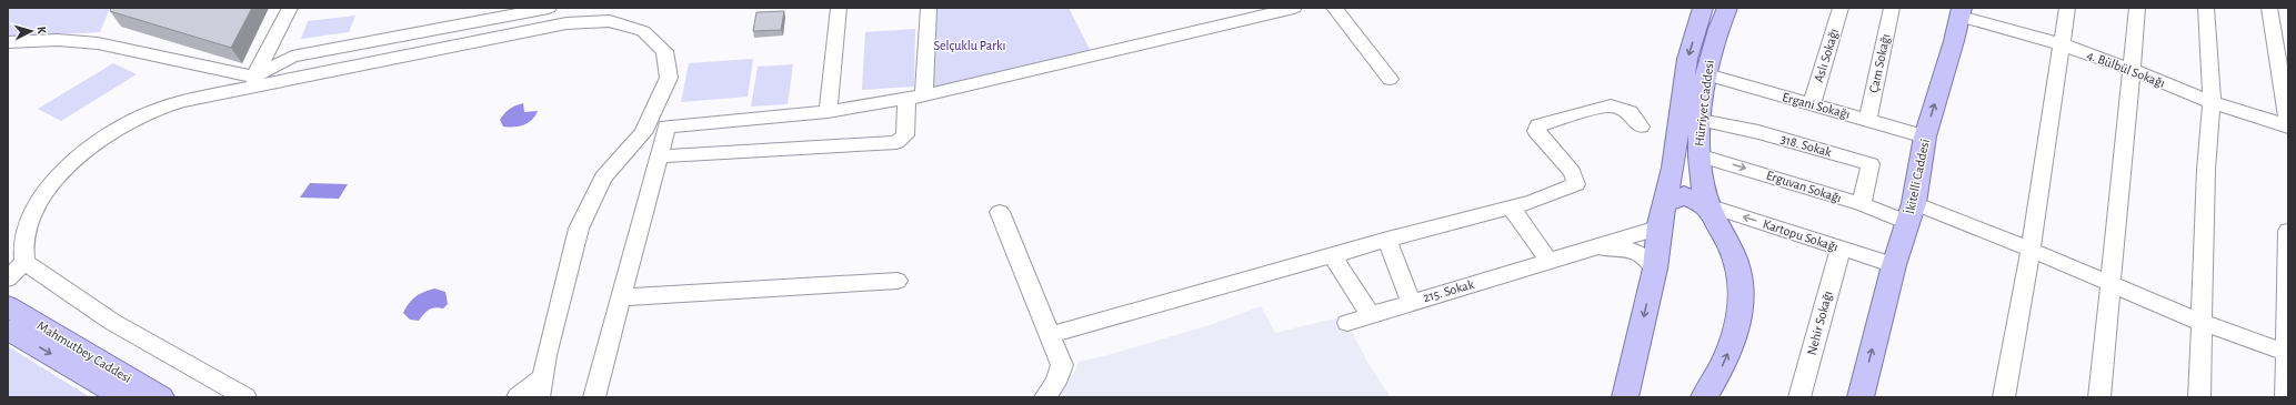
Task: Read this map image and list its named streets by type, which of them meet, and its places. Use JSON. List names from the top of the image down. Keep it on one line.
{"streets":{"main road":["Hürriyet Caddesi","İkitelli Caddesi","Mahmutbey Caddesi"],"street":["Aslı Sokağı","Çam Sokağı","4. Bülbül Sokağı","Ergani Sokağı","318. Sokak","Erguvan Sokağı","Kartopu Sokağı","215. Sokak","Nehir Sokağı"]},"crossings":[["Aslı Sokağı","Ergani Sokağı"],["Çam Sokağı","Ergani Sokağı"],["4. Bülbül Sokağı","İkitelli Caddesi"],["Hürriyet Caddesi","Ergani Sokağı"],["Hürriyet Caddesi","318. Sokak"],["Hürriyet Caddesi","Erguvan Sokağı"],["Hürriyet Caddesi","Kartopu Sokağı"],["Ergani Sokağı","İkitelli Caddesi"],["318. Sokak","Erguvan Sokağı"],["İkitelli Caddesi","Erguvan Sokağı"],["İkitelli Caddesi","Kartopu Sokağı"],["Kartopu Sokağı","Nehir Sokağı"]],"one_way":["İkitelli Caddesi","Kartopu Sokağı"],"parks":["Selçuklu Parkı"],"north":"right"}
